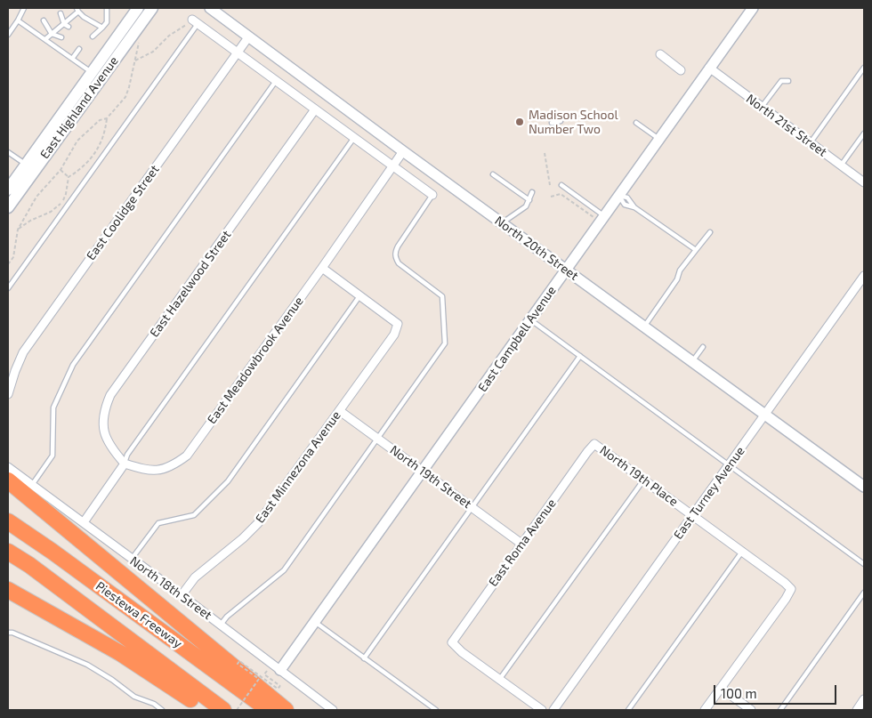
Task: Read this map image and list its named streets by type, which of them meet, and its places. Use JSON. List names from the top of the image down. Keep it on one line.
{"streets":{"highway":["Piestewa Freeway"],"main road":["East Highland Avenue"],"street":["North 21st Street","East Coolidge Street","North 20th Street","East Hazelwood Street","East Campbell Avenue","East Meadowbrook Avenue","East Minnezona Avenue","North 19th Place","North 19th Street","East Turney Avenue","East Roma Avenue","North 18th Street"]},"crossings":[["North 21st Street","East Campbell Avenue"],["East Coolidge Street","North 20th Street"],["North 20th Street","East Campbell Avenue"],["North 20th Street","East Meadowbrook Avenue"],["North 20th Street","East Turney Avenue"],["East Hazelwood Street","East Meadowbrook Avenue"],["East Campbell Avenue","North 19th Street"],["East Campbell Avenue","North 18th Street"],["East Minnezona Avenue","North 19th Street"],["East Minnezona Avenue","North 18th Street"],["North 19th Place","East Turney Avenue"],["North 19th Place","East Roma Avenue"],["North 19th Street","East Roma Avenue"]],"places":["Madison School Number Two"],"scale_bar":"100 m"}
